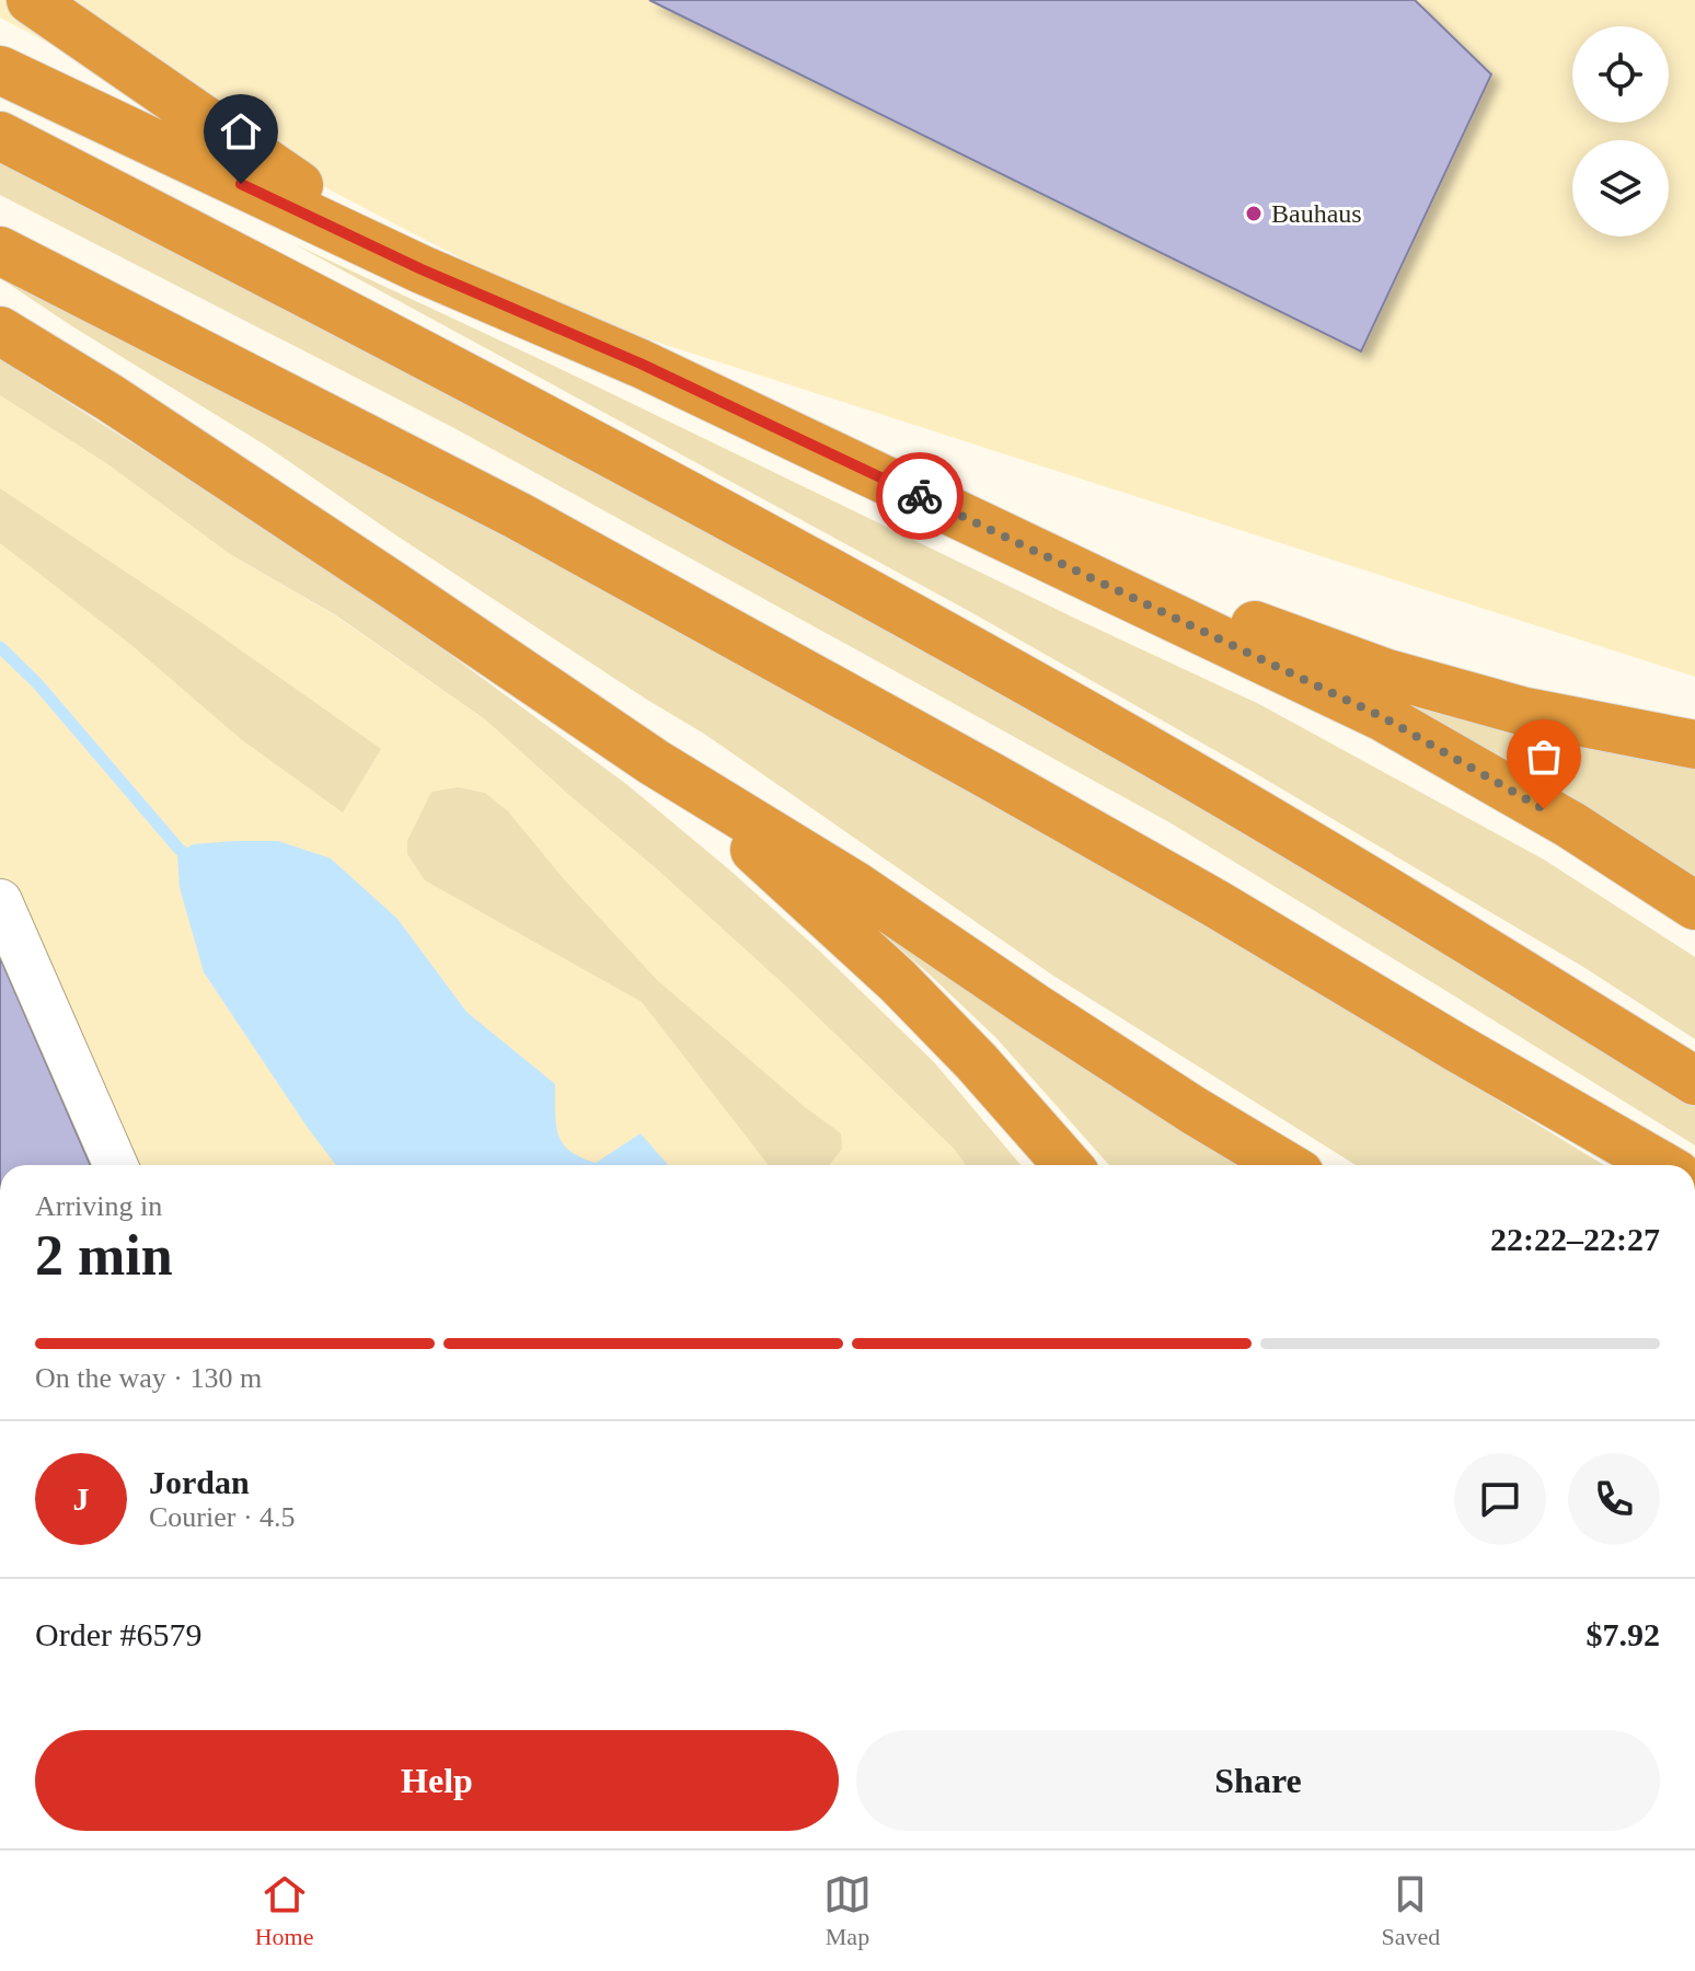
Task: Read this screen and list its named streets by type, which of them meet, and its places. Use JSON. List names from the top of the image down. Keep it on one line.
{"places":["Bauhaus"],"page":{"heading":["2 min","Arriving in","22:22–22:27"],"panel":["Jordan","Courier · 4.5","Order #6579","$7.92"],"bar":"On the way · 130 m","round":"J","buttons":["Help","Share"],"tabs":["Home","Map","Saved"]}}
